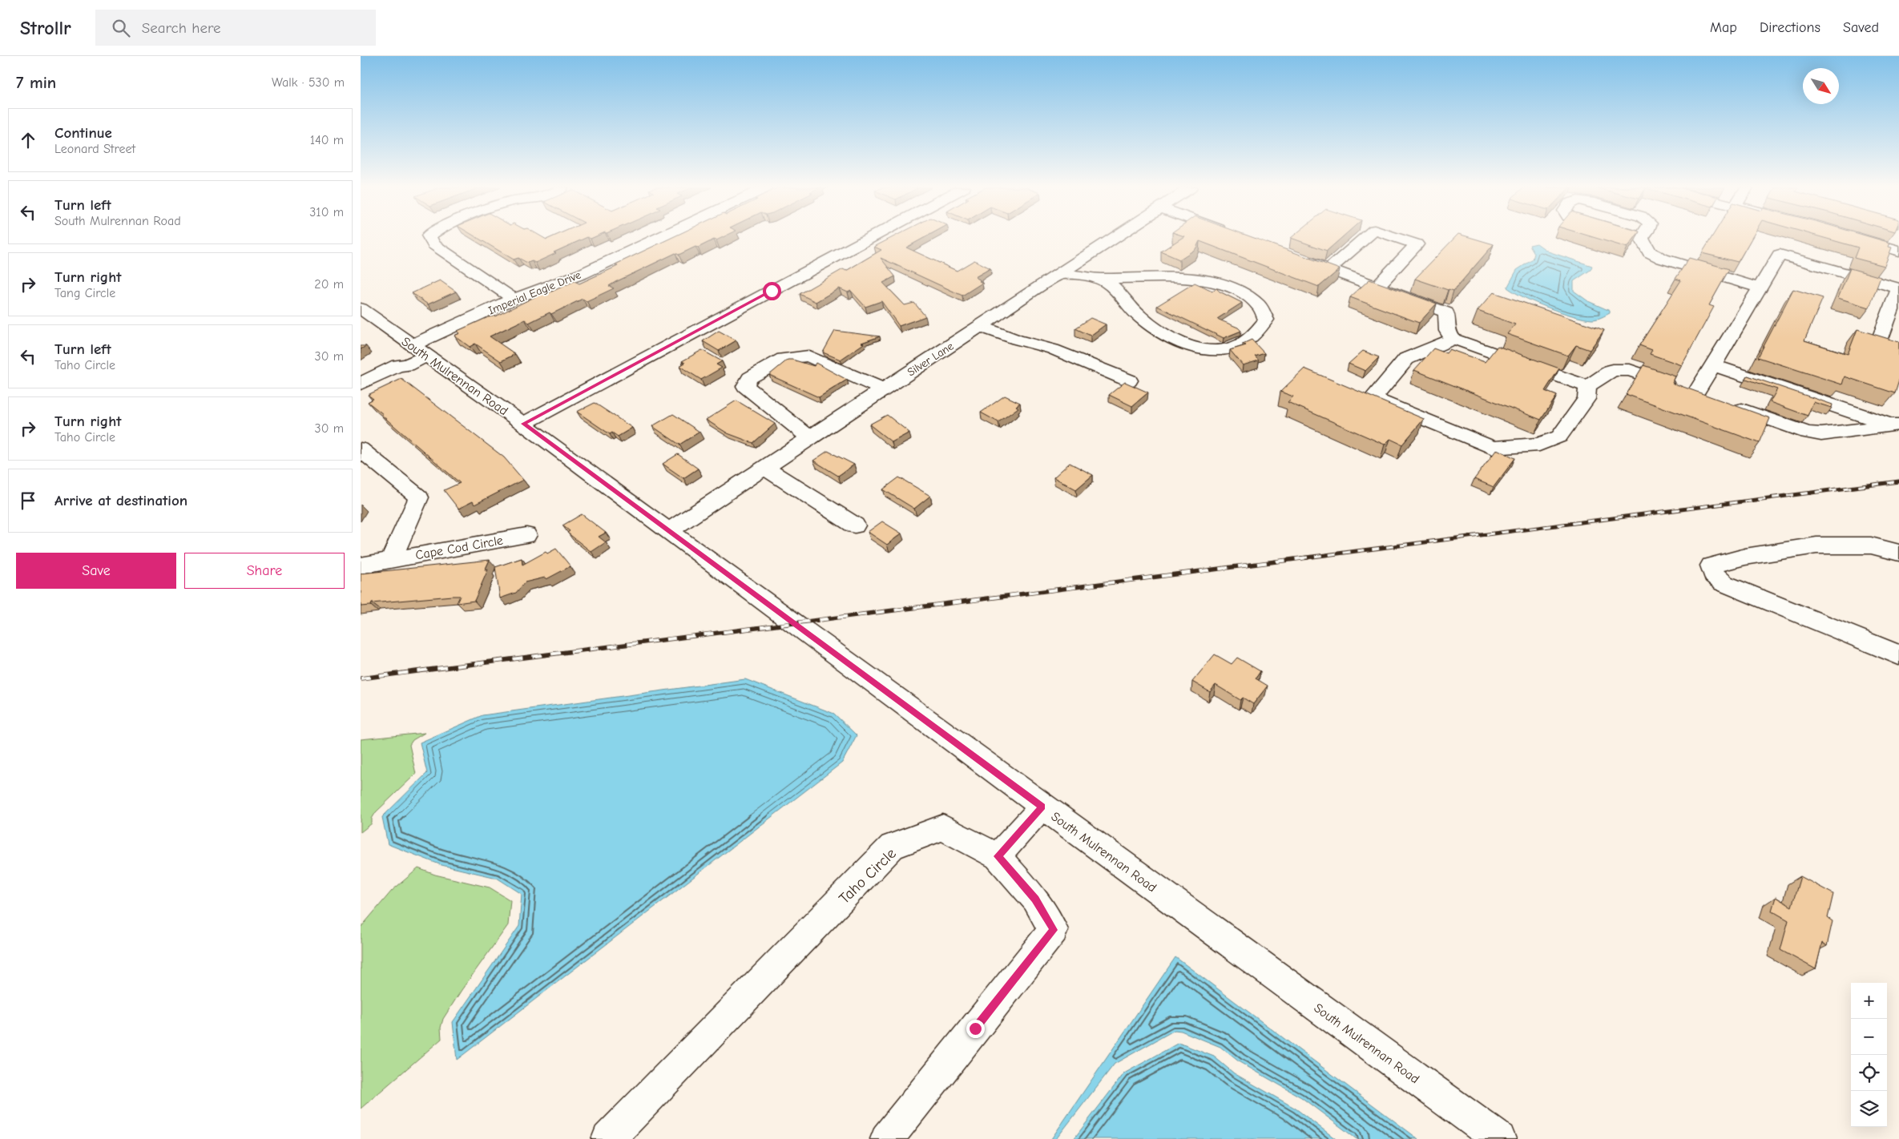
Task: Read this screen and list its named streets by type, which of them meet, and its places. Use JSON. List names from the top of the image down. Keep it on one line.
{"streets":{"street":["Imperial Eagle Drive","Silver Lane","South Mulrennan Road","Cape Cod Circle","Taho Circle"]},"crossings":[["Imperial Eagle Drive","South Mulrennan Road"],["Silver Lane","South Mulrennan Road"]],"north":"bottom right","page":{"header":"Strollr","search":"Search here","nav":["Map","Directions","Saved"],"heading":["7 min","Walk · 530 m"],"list":[["Continue","Leonard Street","140 m"],["Turn left","South Mulrennan Road","310 m"],["Turn right","Tang Circle","20 m"],["Turn left","Taho Circle","30 m"],["Turn right","Taho Circle","30 m"],"Arrive at destination"],"buttons":["Save","Share"],"map_buttons":["+","−"]}}
